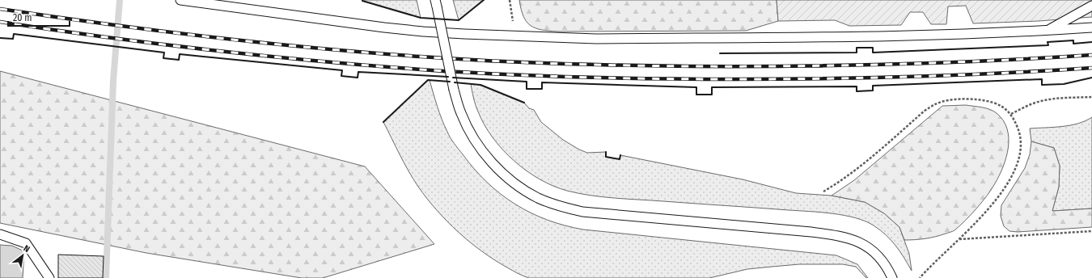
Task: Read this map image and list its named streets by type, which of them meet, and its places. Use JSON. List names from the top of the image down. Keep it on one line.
{"scale_bar":"20 m","north":"top right"}
